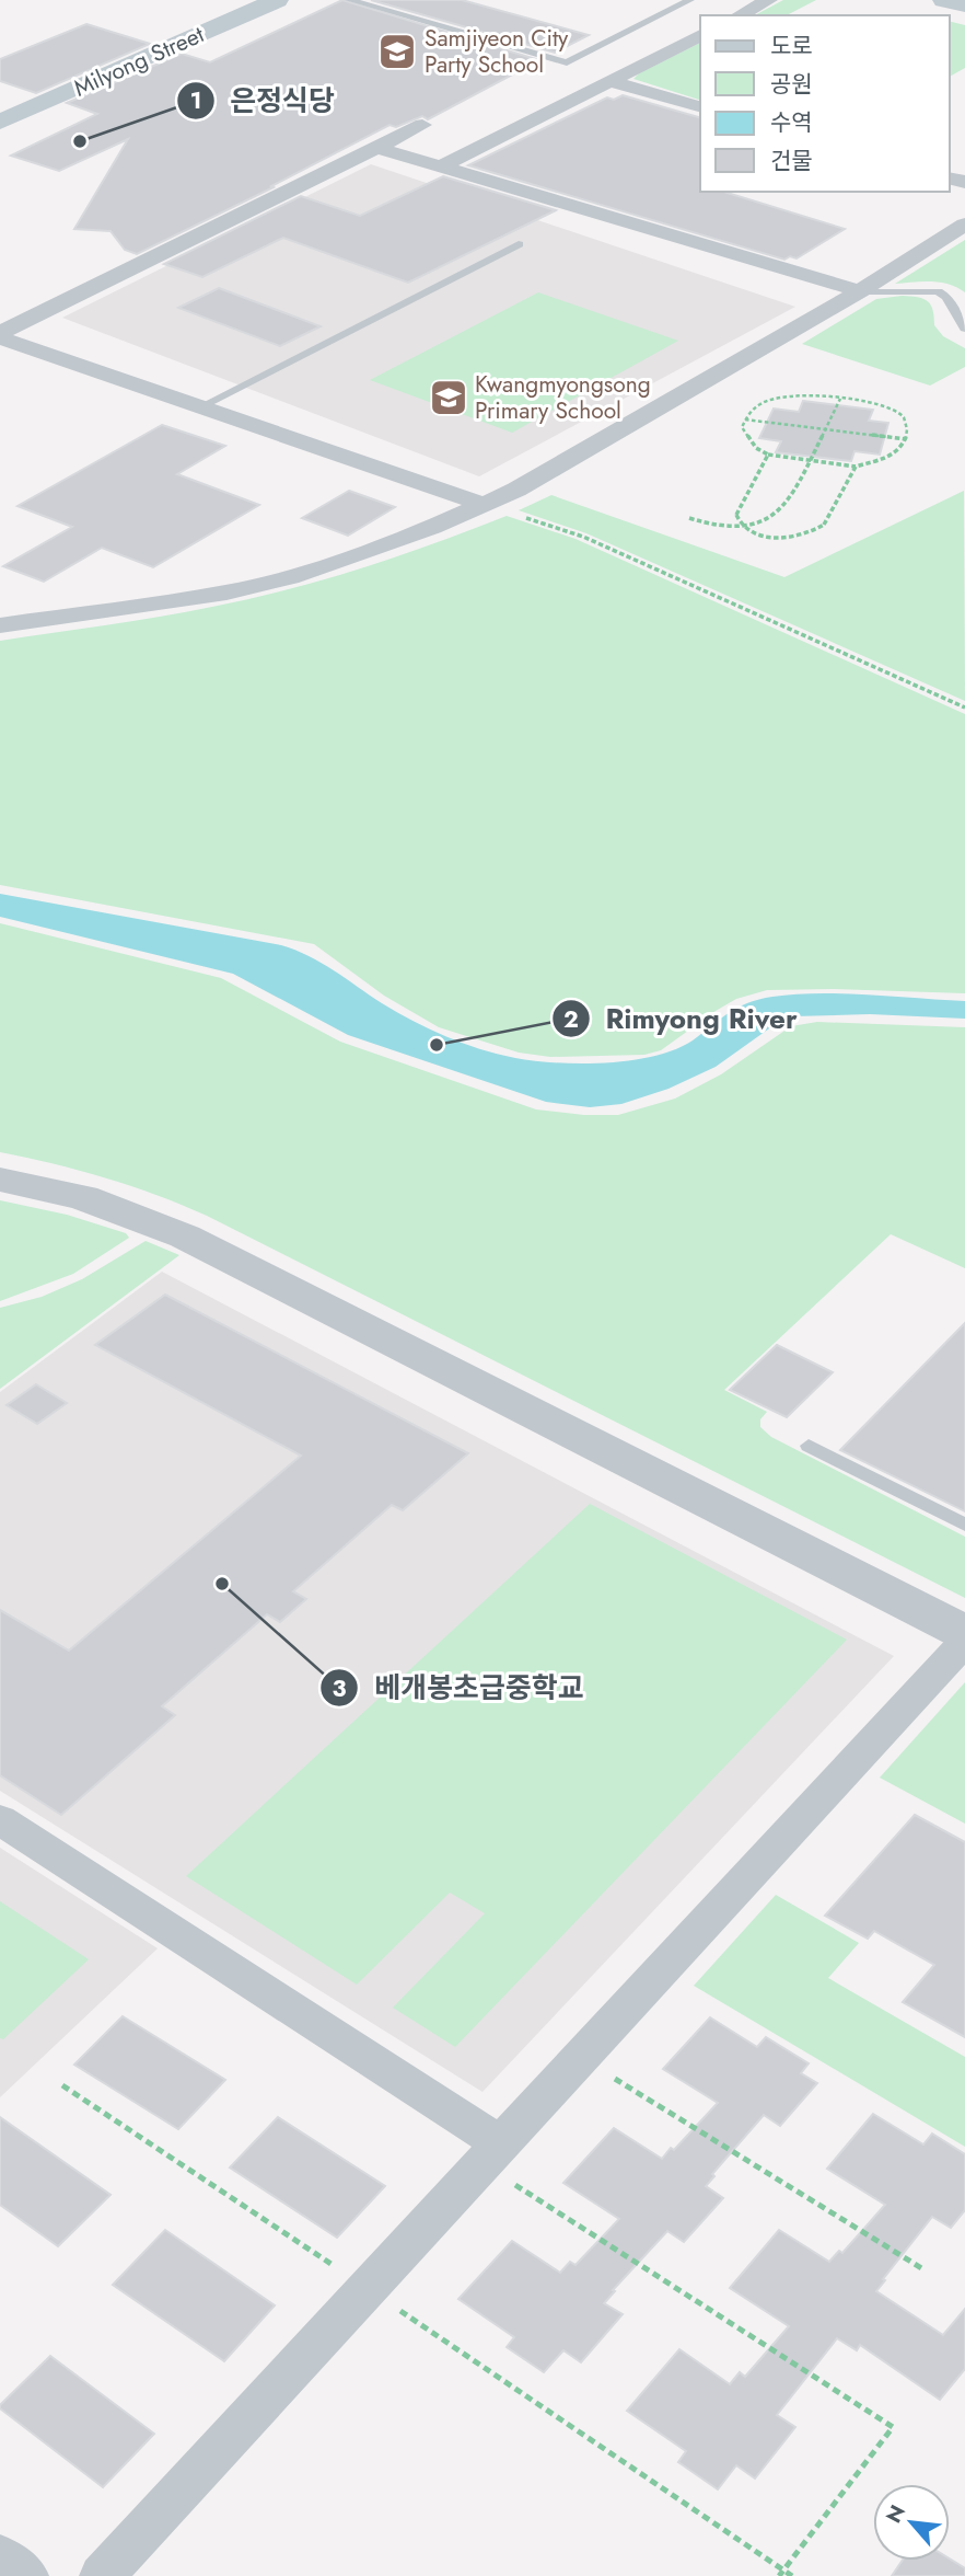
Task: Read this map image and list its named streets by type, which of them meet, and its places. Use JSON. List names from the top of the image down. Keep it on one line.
{"streets":{"main road":["Milyong Street"]},"places":{"school or university":["Samjiyeon City Party School","Kwangmyongsong Primary School"],"other":["은정식당","Rimyong River","베개봉초급중학교"]},"legend":["도로","공원","수역","건물"],"north":"top left"}
